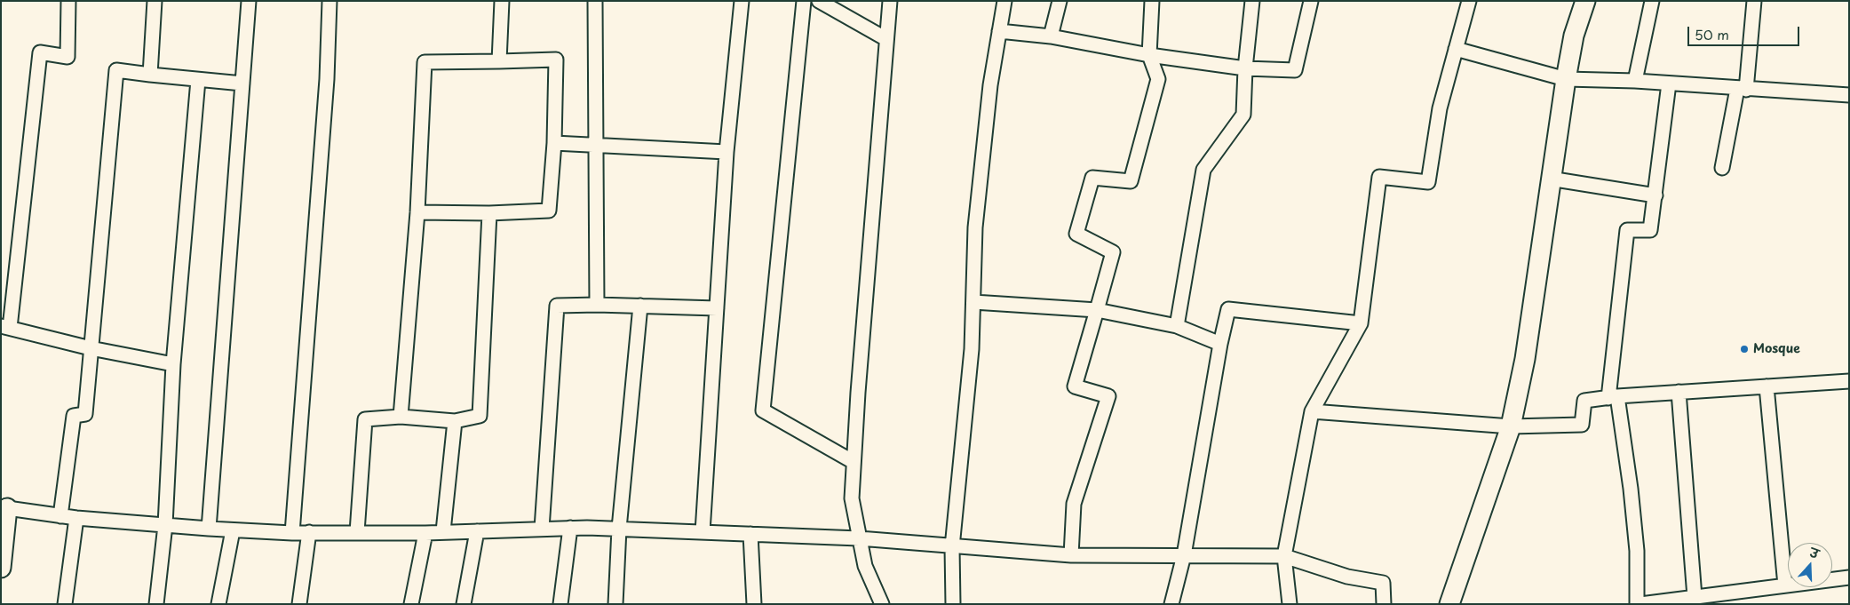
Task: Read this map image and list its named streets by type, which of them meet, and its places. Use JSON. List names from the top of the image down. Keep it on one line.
{"places":["Mosque"],"scale_bar":"50 m","north":"top"}
